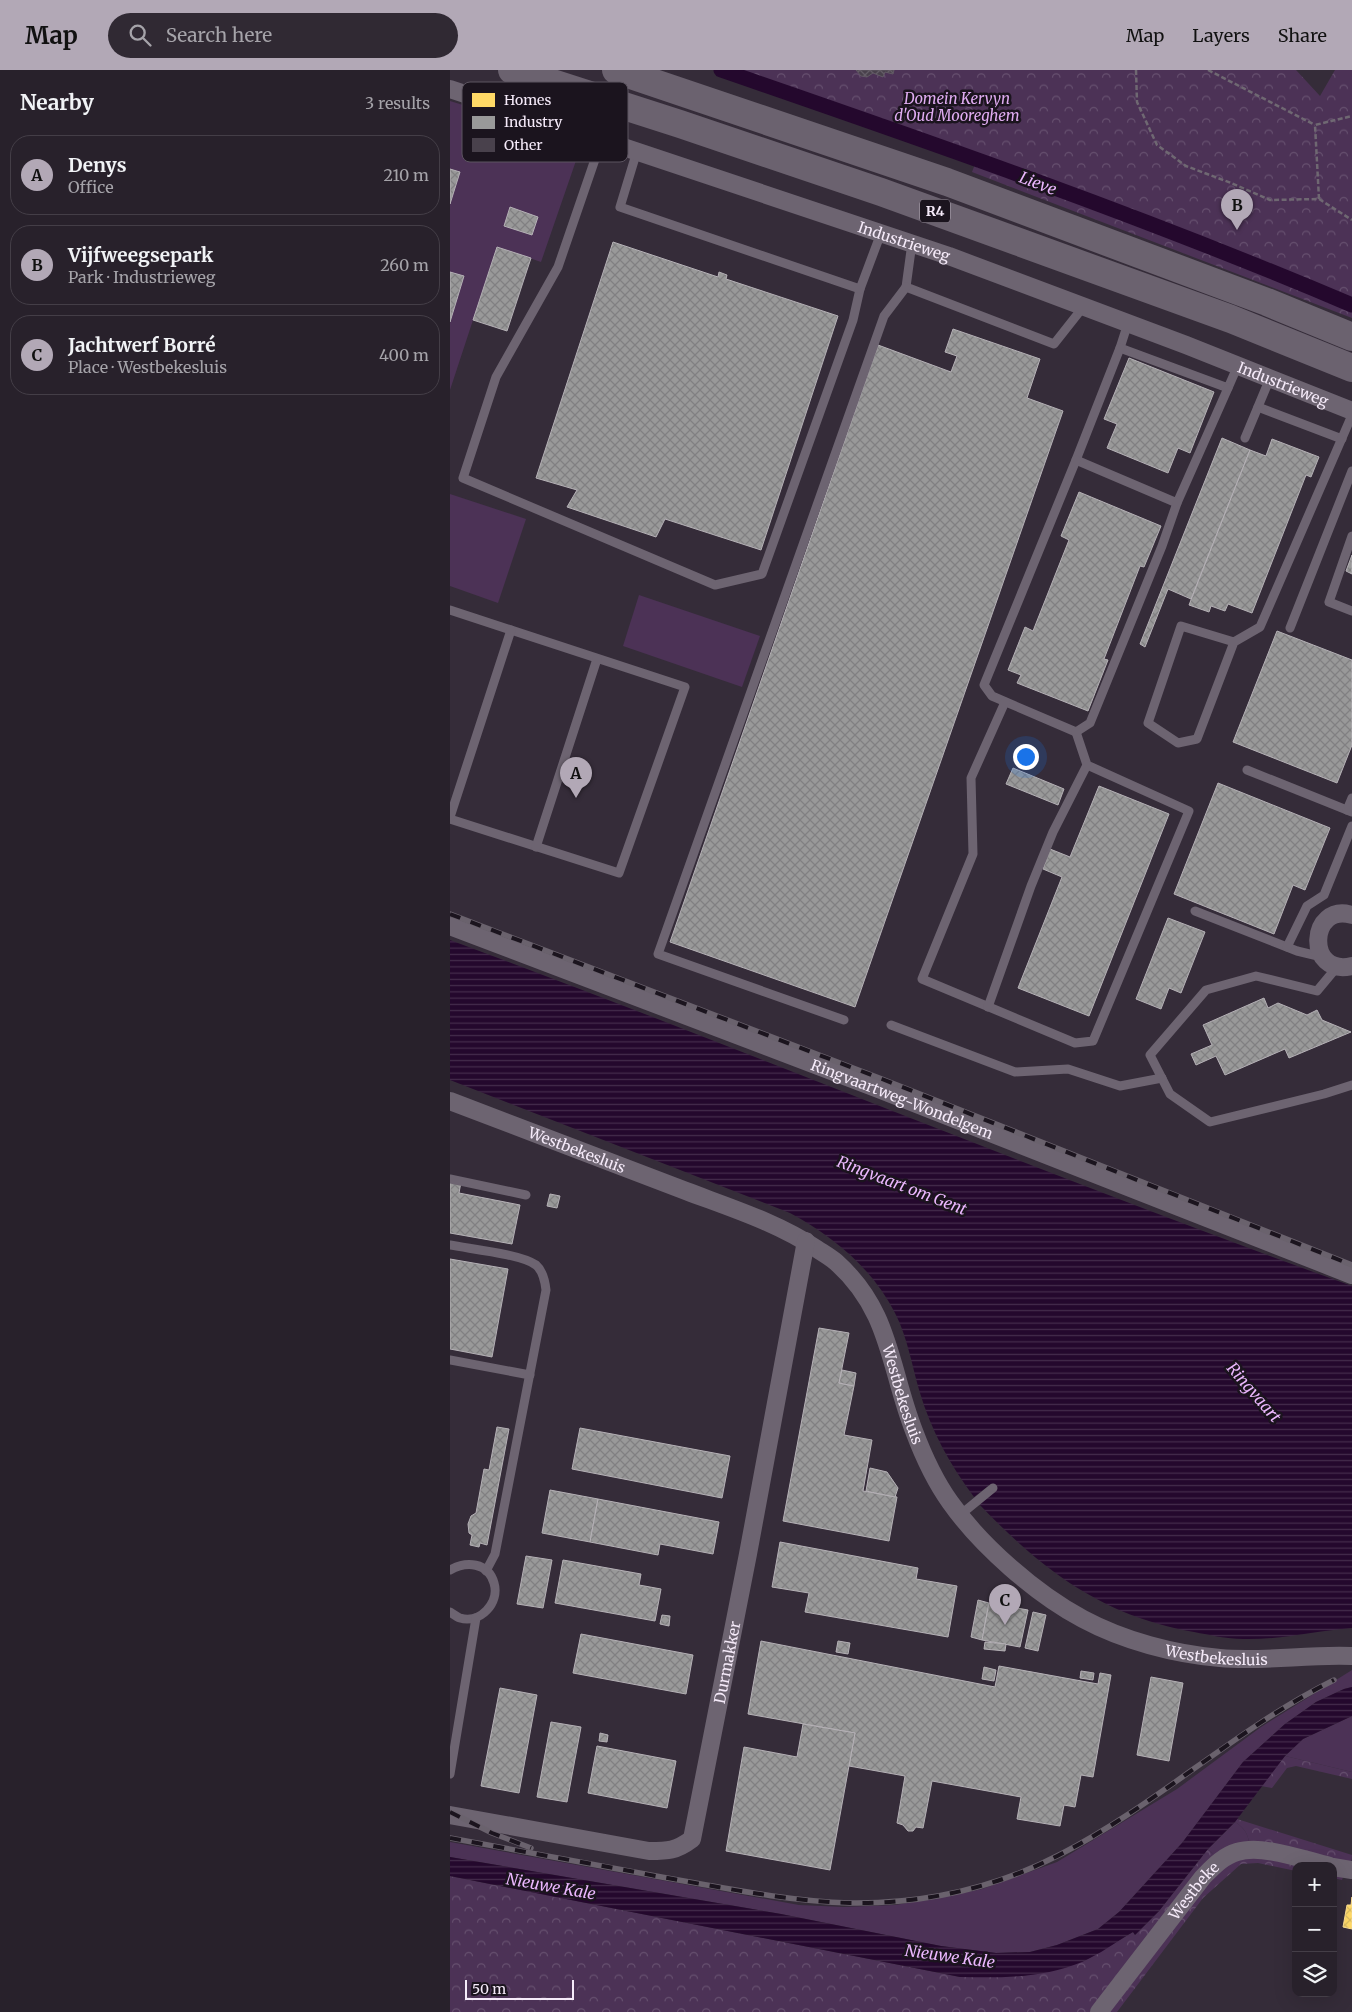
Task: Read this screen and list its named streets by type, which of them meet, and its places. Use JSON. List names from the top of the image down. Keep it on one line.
{"streets":{"highway":["R4"],"street":["Industrieweg","Ringvaartweg-Wondelgem","Westbekesluis","Durmakker","Westbeke"]},"crossings":[["Westbekesluis","Durmakker"]],"water":["Lieve","Ringvaart om Gent","Ringvaart","Nieuwe Kale"],"parks":["Domein Kervyn d'Oud Mooreghem"],"legend":["Homes","Industry","Other"],"scale_bar":"50 m","page":{"header":"Map","search":"Search here","nav":["Map","Layers","Share"],"heading":["Nearby","3 results"],"list":[{"mark":"A","name":"Denys","note":"Office","value":"210 m"},{"mark":"B","name":"Vijfweegsepark","note":"Park · Industrieweg","value":"260 m"},{"mark":"C","name":"Jachtwerf Borré","note":"Place · Westbekesluis","value":"400 m"}],"pins":["B","A","C"],"map_buttons":["+","−"],"scale":"50 m"}}
